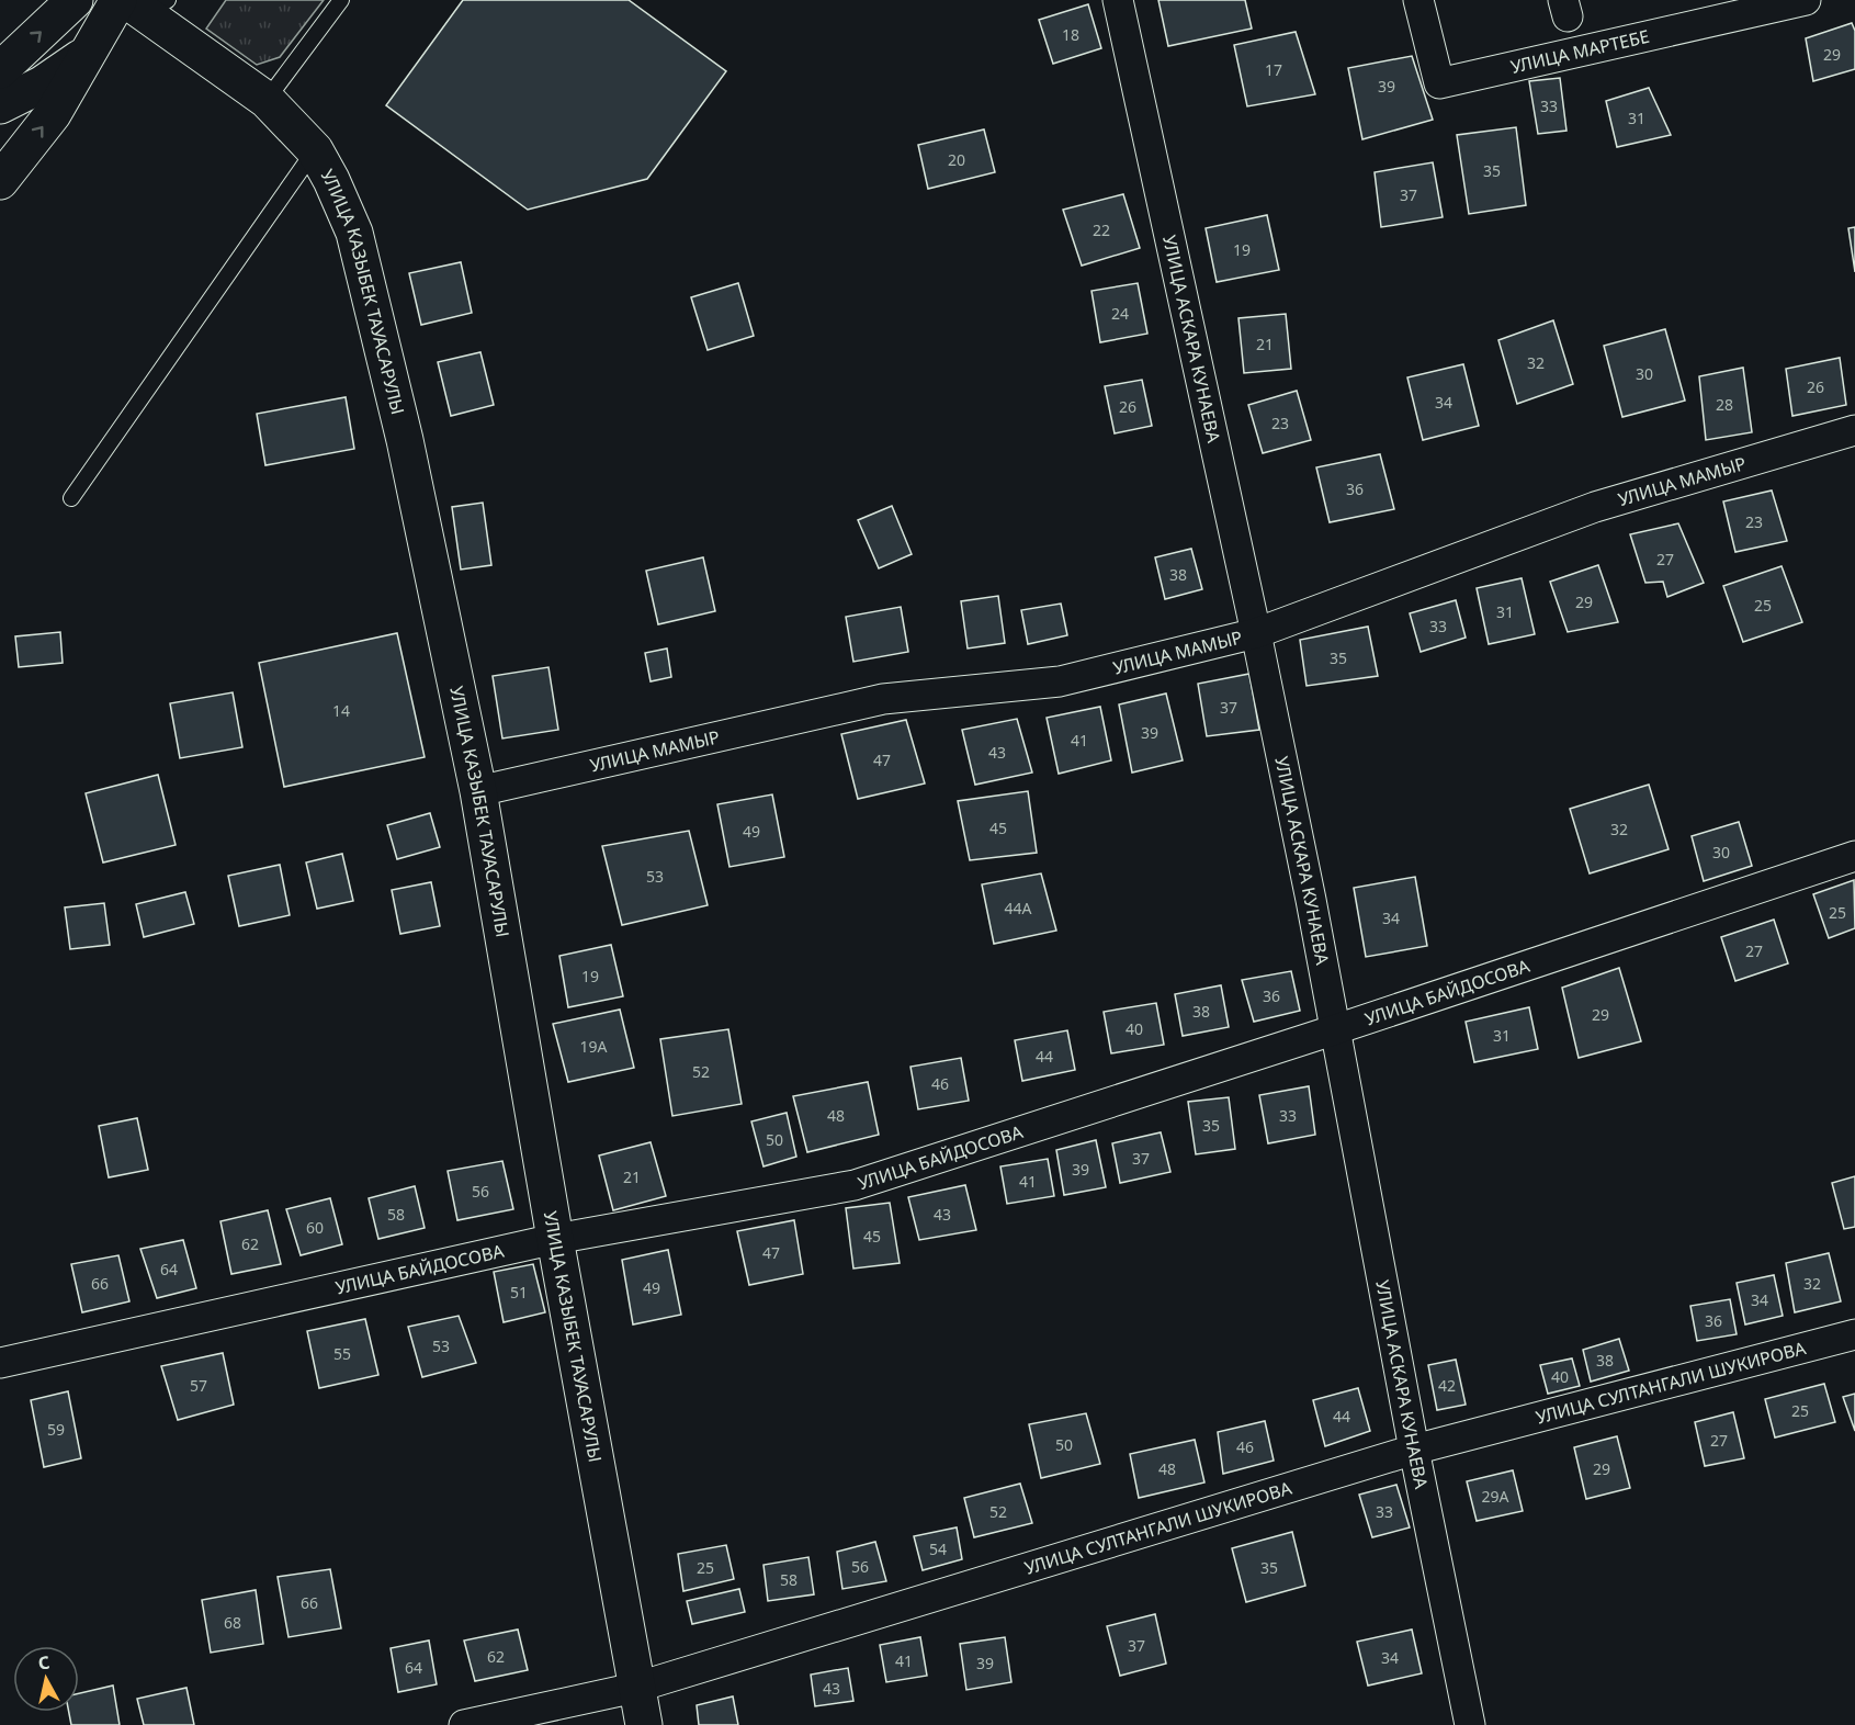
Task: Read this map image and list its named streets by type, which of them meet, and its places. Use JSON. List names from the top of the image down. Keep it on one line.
{"streets":{"street":["УЛИЦА МАРТЕБЕ","УЛИЦА КАЗЫБЕК ТАУАСАРУЛЫ","УЛИЦА АСКАРА КУНАЕВА","УЛИЦА МАМЫР","УЛИЦА БАЙДОСОВА","УЛИЦА СУЛТАНГАЛИ ШУКИРОВА"]},"crossings":[["УЛИЦА КАЗЫБЕК ТАУАСАРУЛЫ","УЛИЦА МАМЫР"],["УЛИЦА КАЗЫБЕК ТАУАСАРУЛЫ","УЛИЦА БАЙДОСОВА"],["УЛИЦА КАЗЫБЕК ТАУАСАРУЛЫ","УЛИЦА СУЛТАНГАЛИ ШУКИРОВА"],["УЛИЦА АСКАРА КУНАЕВА","УЛИЦА МАМЫР"],["УЛИЦА АСКАРА КУНАЕВА","УЛИЦА БАЙДОСОВА"],["УЛИЦА АСКАРА КУНАЕВА","УЛИЦА СУЛТАНГАЛИ ШУКИРОВА"]],"house_numbers":["18","29","17","39","33","31","20","35","37","22","19","24","21","32","30","26","34","28","26","23","36","23","27","38","29","25","31","33","35","37","14","39","41","43","47","45","32","49","30","53","44А","25","34","27","19","36","38","29","40","31","19А","44","52","46","48","33","35","50","37","39","21","41","56","58","43","60","45","62","47","64","66","32","49","51","34","36","53","55","38","40","57","42","25","44","59","27","50","46","48","29","29А","52","33","54","56","25","35","58","66","68","37","62","34","41","39","64","43"],"north":"top"}
